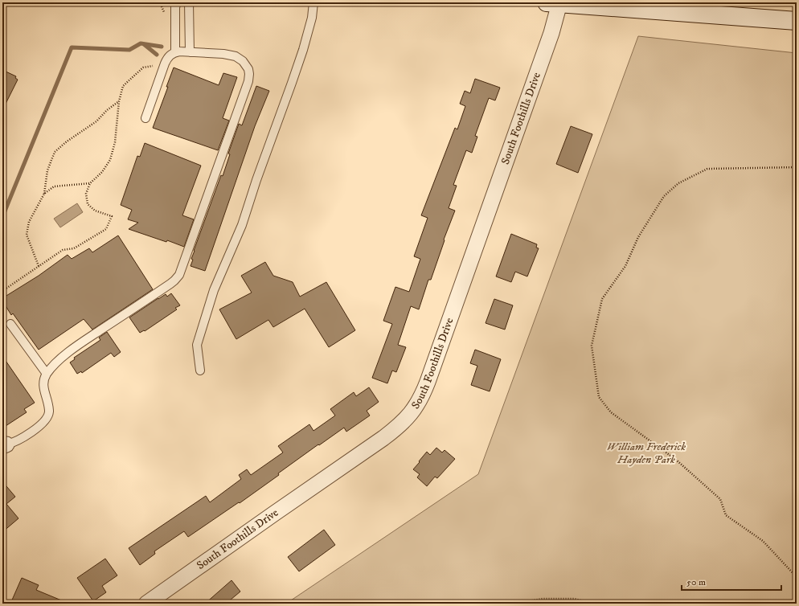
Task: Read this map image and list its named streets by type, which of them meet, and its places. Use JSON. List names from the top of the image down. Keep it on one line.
{"streets":{"street":["South Foothills Drive"]},"parks":["William Frederick Hayden Park"],"scale_bar":"50 m"}
